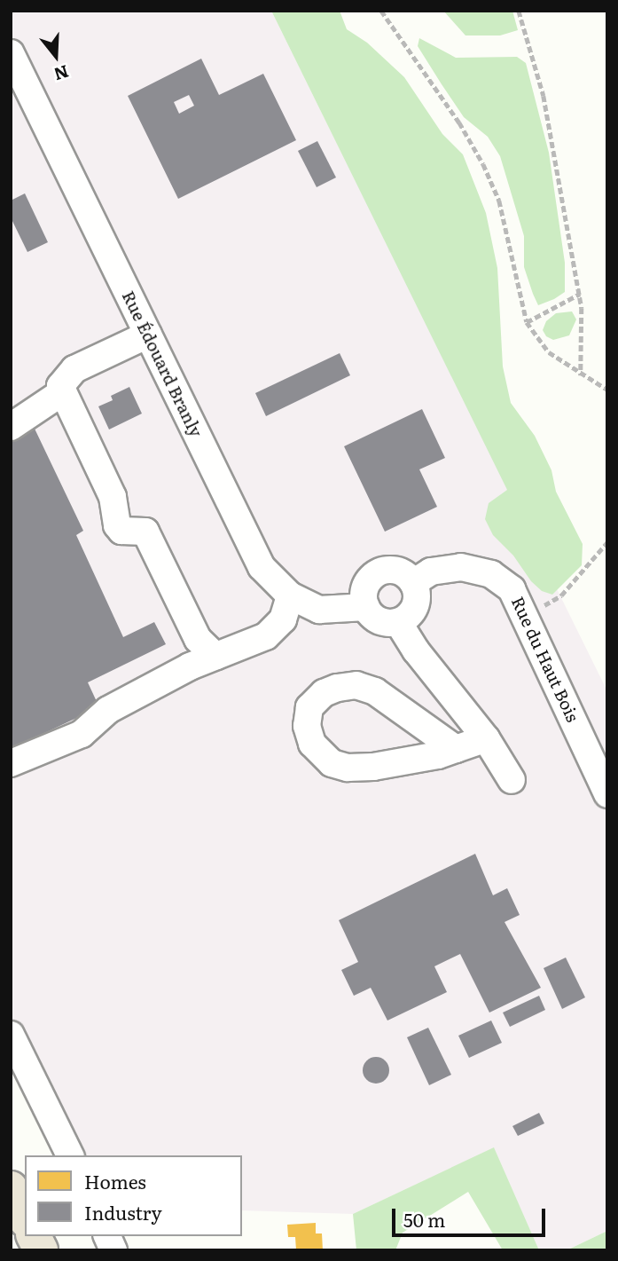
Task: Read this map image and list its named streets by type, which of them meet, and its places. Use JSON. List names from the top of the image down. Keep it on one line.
{"streets":{"street":["Rue Édouard Branly","Rue du Haut Bois"]},"crossings":[["Rue Édouard Branly","Rue du Haut Bois"]],"legend":["Homes","Industry"],"scale_bar":"50 m","north":"bottom"}
